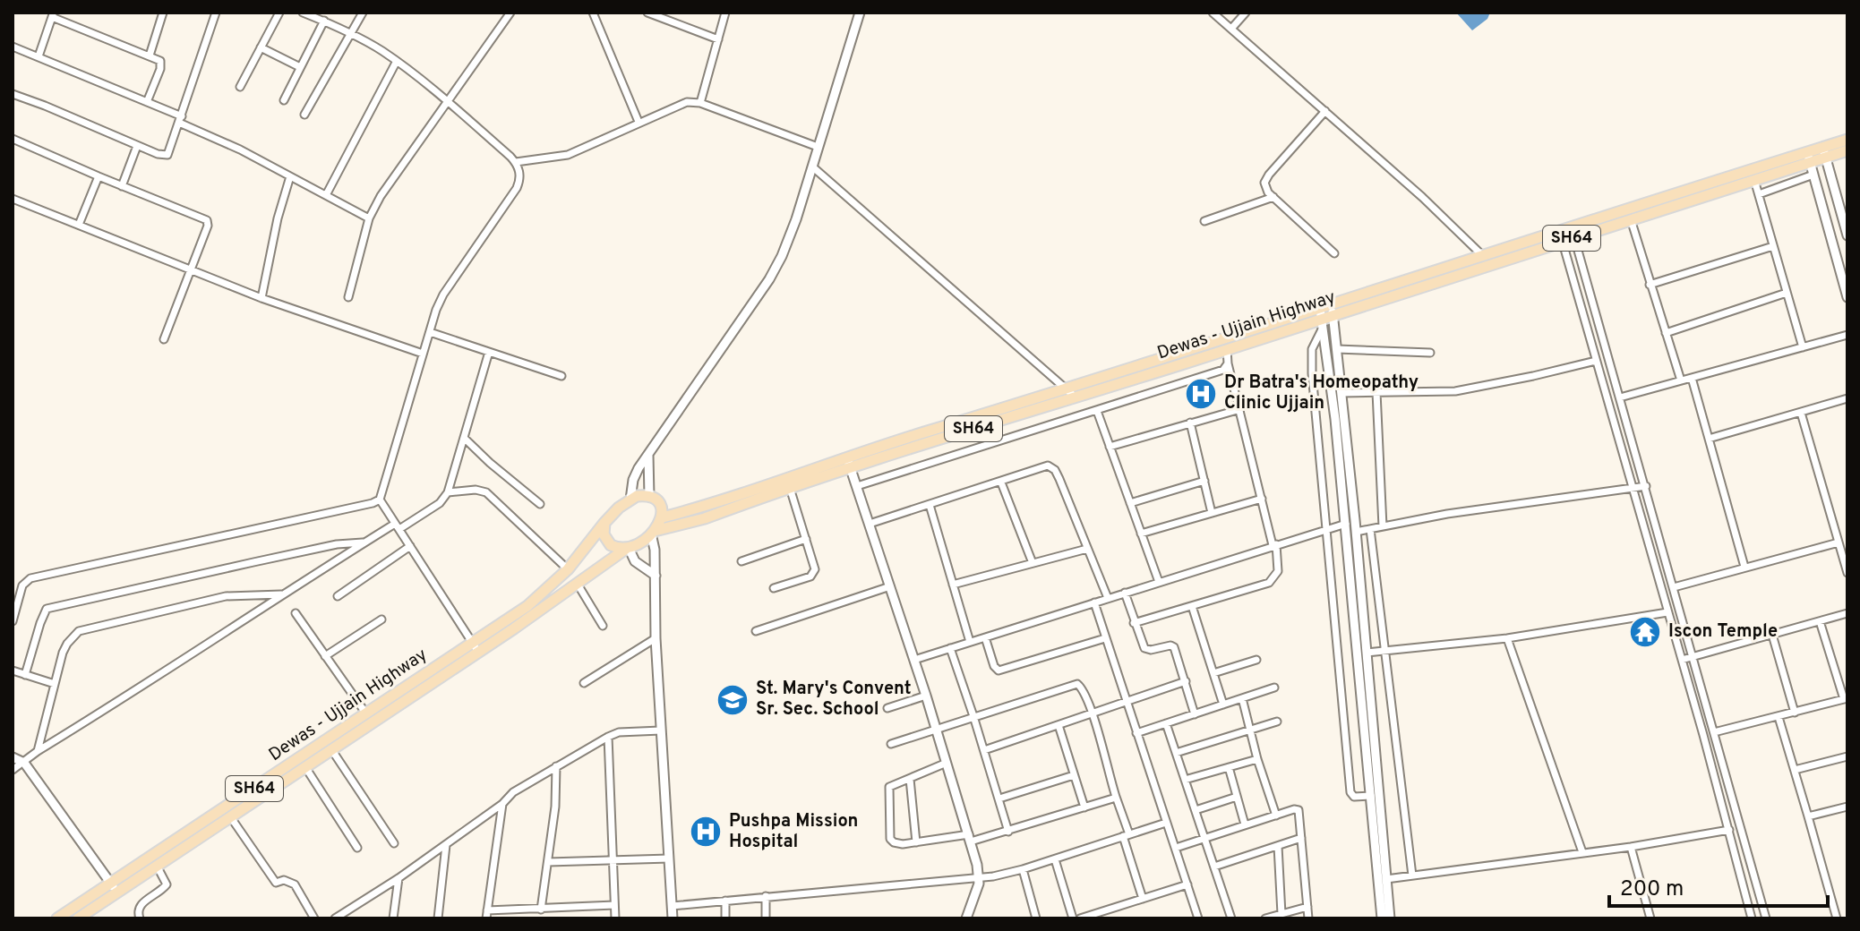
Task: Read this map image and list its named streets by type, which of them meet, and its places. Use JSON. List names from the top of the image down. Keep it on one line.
{"streets":{"main road":["SH64","Dewas - Ujjain Highway"]},"places":{"hospital":["Dr Batra's Homeopathy Clinic Ujjain","Pushpa Mission Hospital"],"temple":["Iscon Temple"],"school or university":["St. Mary's Convent Sr. Sec. School"]},"scale_bar":"200 m"}
